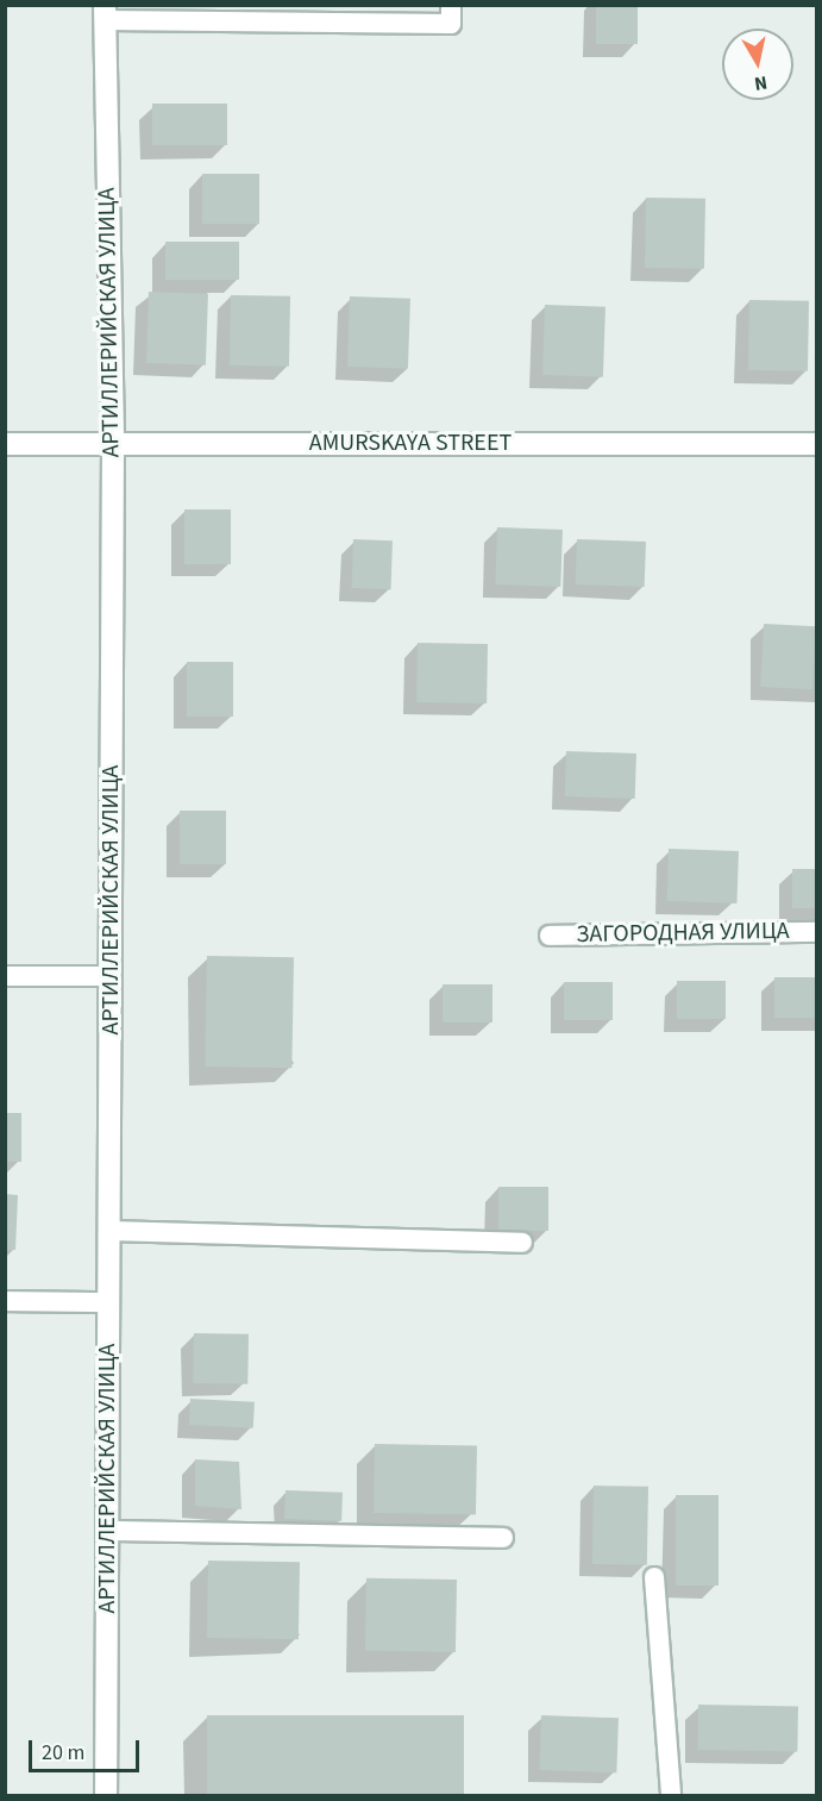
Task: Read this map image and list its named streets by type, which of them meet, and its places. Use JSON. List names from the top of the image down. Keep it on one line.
{"streets":{"street":["АРТИЛЛЕРИЙСКАЯ УЛИЦА","AMURSKAYA STREET"],"lane":["ЗАГОРОДНАЯ УЛИЦА"]},"crossings":[["АРТИЛЛЕРИЙСКАЯ УЛИЦА","AMURSKAYA STREET"]],"scale_bar":"20 m","north":"bottom"}
